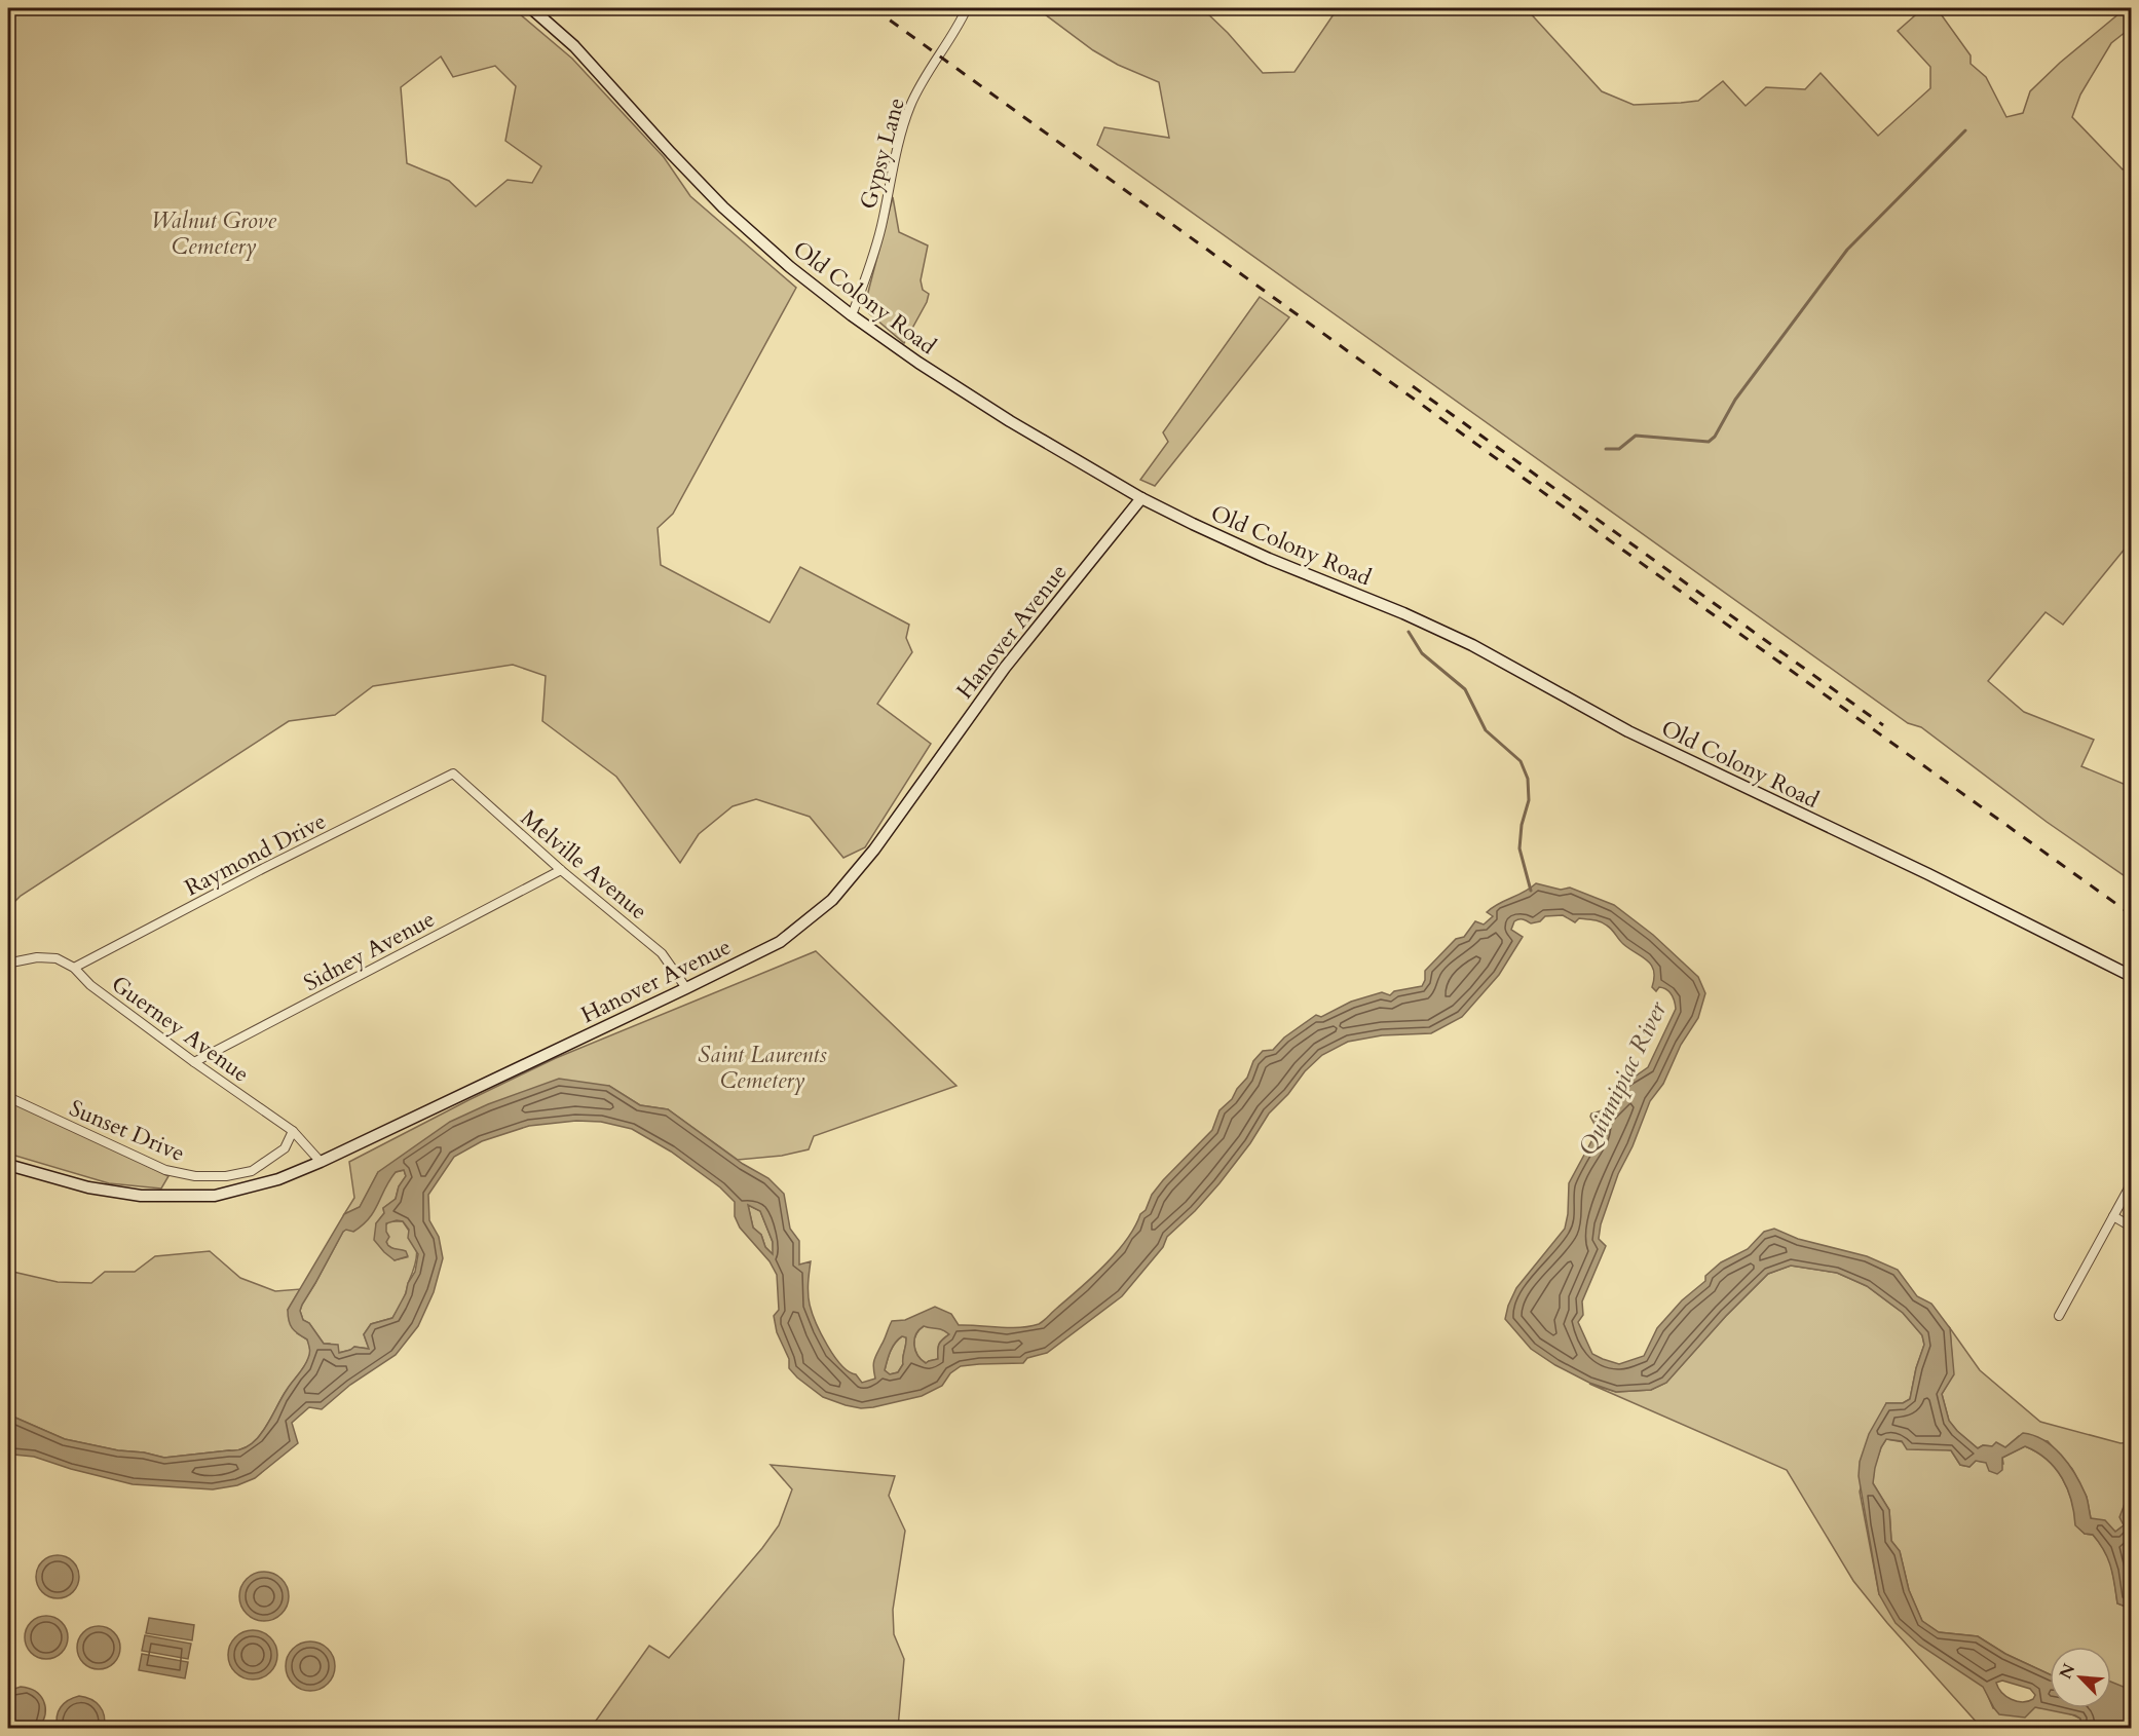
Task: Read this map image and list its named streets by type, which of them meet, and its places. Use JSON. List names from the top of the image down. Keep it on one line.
{"streets":{"main road":["Old Colony Road","Hanover Avenue"],"street":["Gypsy Lane","Raymond Drive","Melville Avenue","Sidney Avenue","Guerney Avenue","Sunset Drive"]},"crossings":[["Gypsy Lane","Old Colony Road"],["Old Colony Road","Hanover Avenue"],["Hanover Avenue","Melville Avenue"],["Hanover Avenue","Guerney Avenue"],["Raymond Drive","Melville Avenue"],["Raymond Drive","Guerney Avenue"],["Melville Avenue","Sidney Avenue"],["Sidney Avenue","Guerney Avenue"],["Guerney Avenue","Sunset Drive"]],"water":["Quinnipiac River"],"parks":["Walnut Grove Cemetery","Saint Laurents Cemetery"],"north":"top left"}
